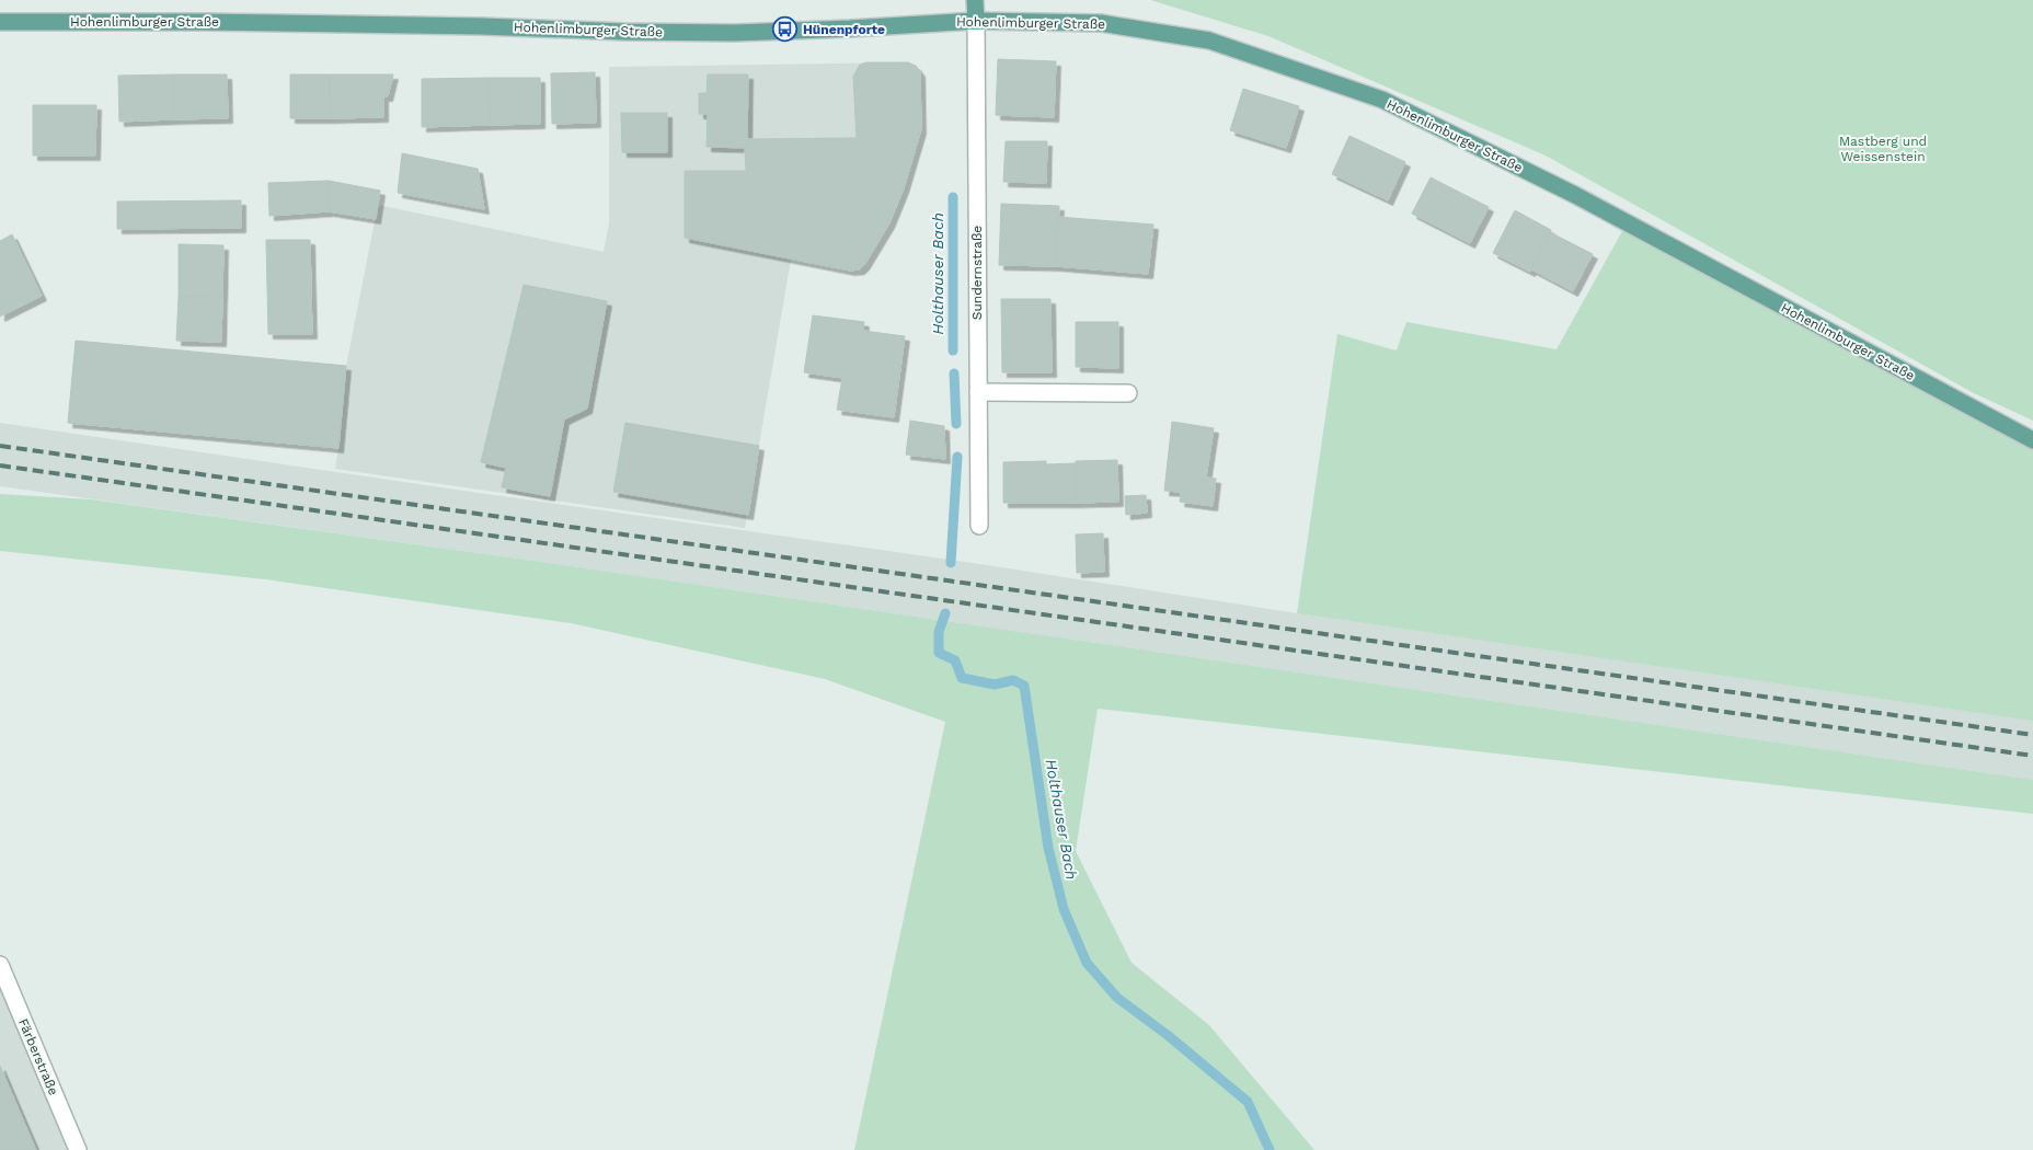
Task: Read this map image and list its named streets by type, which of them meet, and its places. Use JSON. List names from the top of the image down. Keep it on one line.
{"streets":{"main road":["Hohenlimburger Straße"],"street":["Sundernstraße","Färberstraße"]},"crossings":[["Hohenlimburger Straße","Sundernstraße"]],"water":["Holthauser Bach"],"parks":["Mastberg und Weissenstein"],"places":{"bus stop":["Hünenpforte"]}}
